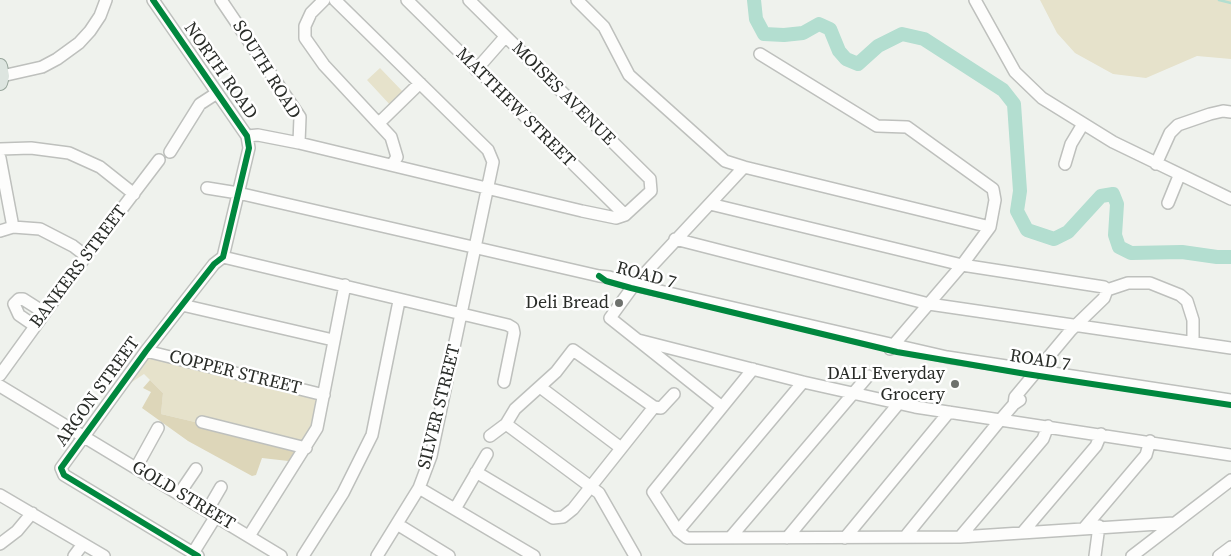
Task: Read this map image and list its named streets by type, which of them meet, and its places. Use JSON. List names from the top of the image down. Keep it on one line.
{"streets":{"street":["SOUTH ROAD","NORTH ROAD","MOISES AVENUE","MATTHEW STREET","BANKERS STREET","ROAD 7","COPPER STREET","ARGON STREET","SILVER STREET","GOLD STREET"]},"crossings":[["NORTH ROAD","ROAD 7"],["MOISES AVENUE","MATTHEW STREET"],["ROAD 7","SILVER STREET"],["COPPER STREET","ARGON STREET"],["ARGON STREET","GOLD STREET"]],"places":["Deli Bread","DALI Everyday Grocery"]}
